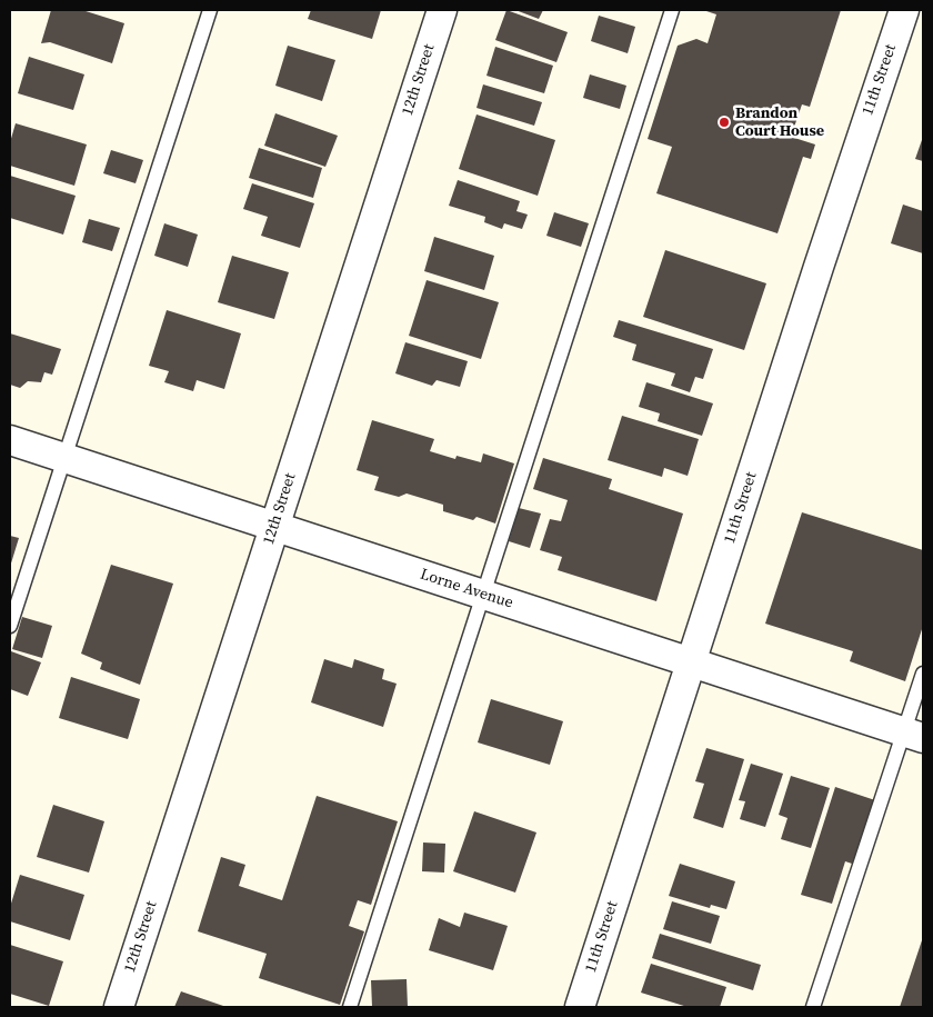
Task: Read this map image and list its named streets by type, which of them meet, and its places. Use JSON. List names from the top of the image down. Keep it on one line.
{"streets":{"street":["12th Street","11th Street","Lorne Avenue"]},"crossings":[["12th Street","Lorne Avenue"],["11th Street","Lorne Avenue"]],"places":["Brandon Court House"]}
